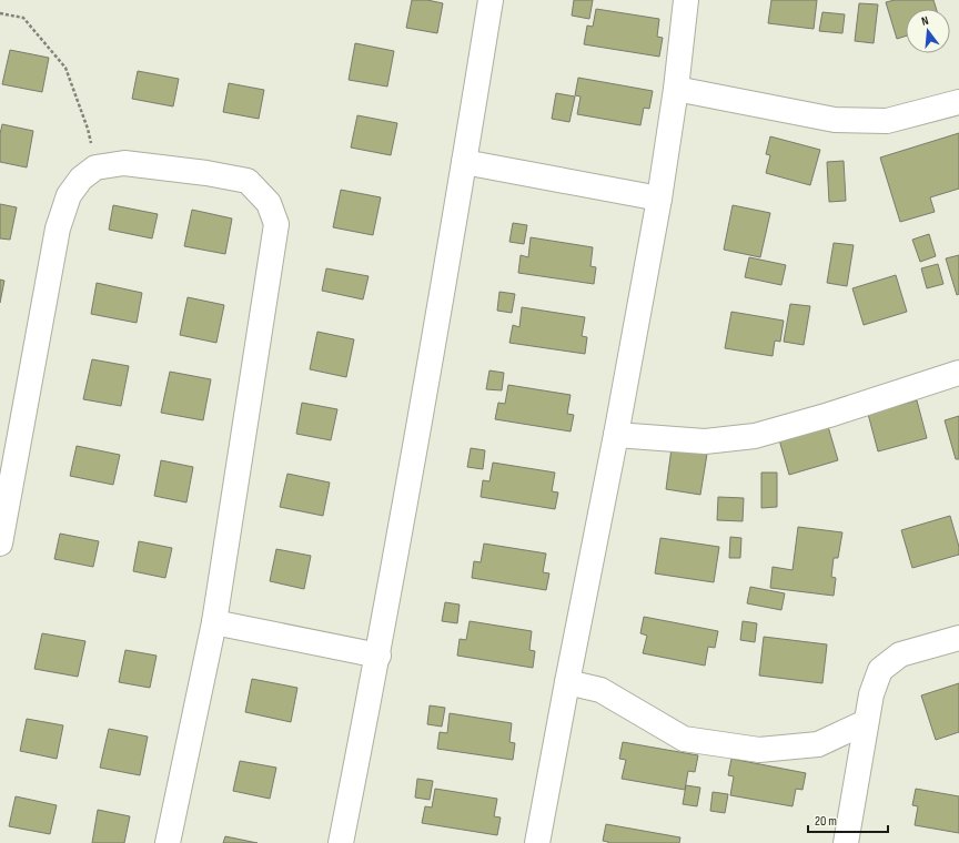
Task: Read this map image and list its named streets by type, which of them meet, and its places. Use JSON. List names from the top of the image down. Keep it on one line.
{"scale_bar":"20 m","north":"top"}
